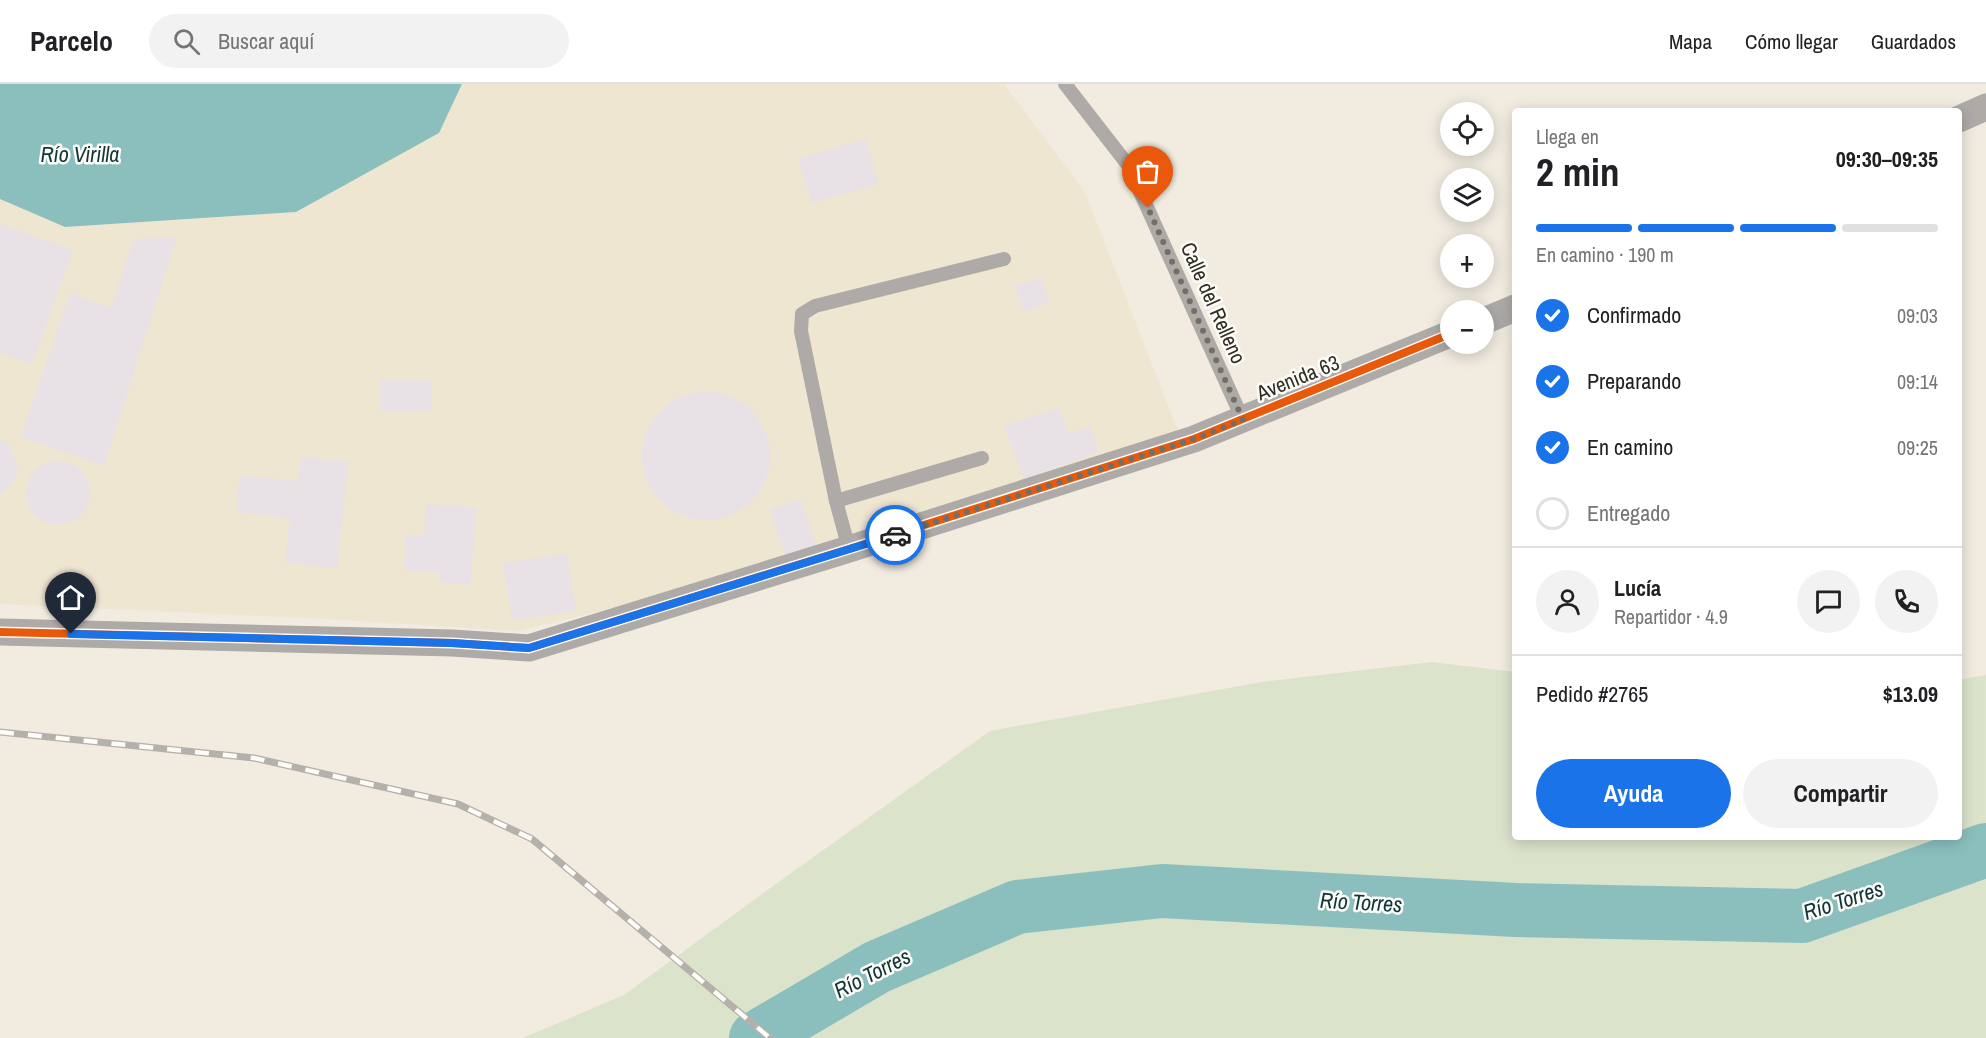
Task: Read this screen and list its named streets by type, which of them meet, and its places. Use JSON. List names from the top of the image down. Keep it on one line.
{"streets":{"street":["Avenida 63"],"lane":["Calle del Relleno"]},"crossings":[["Calle del Relleno","Avenida 63"]],"water":["Río Virilla","Río Torres"],"page":{"header":"Parcelo","search":"Buscar aquí","nav":["Mapa","Cómo llegar","Guardados"],"map_buttons":["+","−"],"heading":["2 min","Llega en","09:30–09:35"],"panel":["Lucía","Repartidor · 4.9","Pedido #2765","$13.09"],"bar":"En camino · 190 m","list":[["Confirmado","09:03"],["Preparando","09:14"],["En camino","09:25"],"Entregado"],"buttons":["Ayuda","Compartir"]}}
